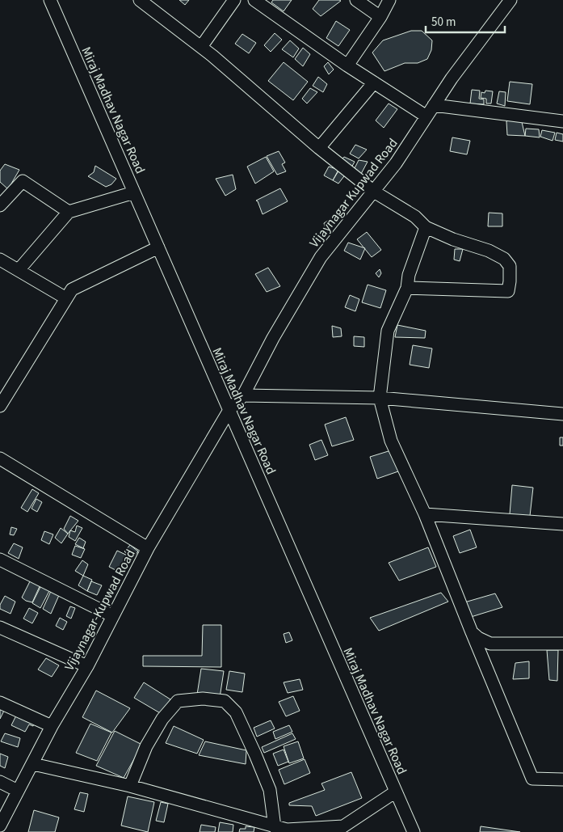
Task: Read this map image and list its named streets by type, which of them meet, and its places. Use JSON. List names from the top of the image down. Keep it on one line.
{"streets":{"street":["Miraj Madhav Nagar Road","Vijaynagar Kupwad Road","Vijaynagar-Kupwad Road"]},"crossings":[["Miraj Madhav Nagar Road","Vijaynagar Kupwad Road"],["Miraj Madhav Nagar Road","Vijaynagar-Kupwad Road"],["Vijaynagar Kupwad Road","Vijaynagar-Kupwad Road"]],"scale_bar":"50 m"}
